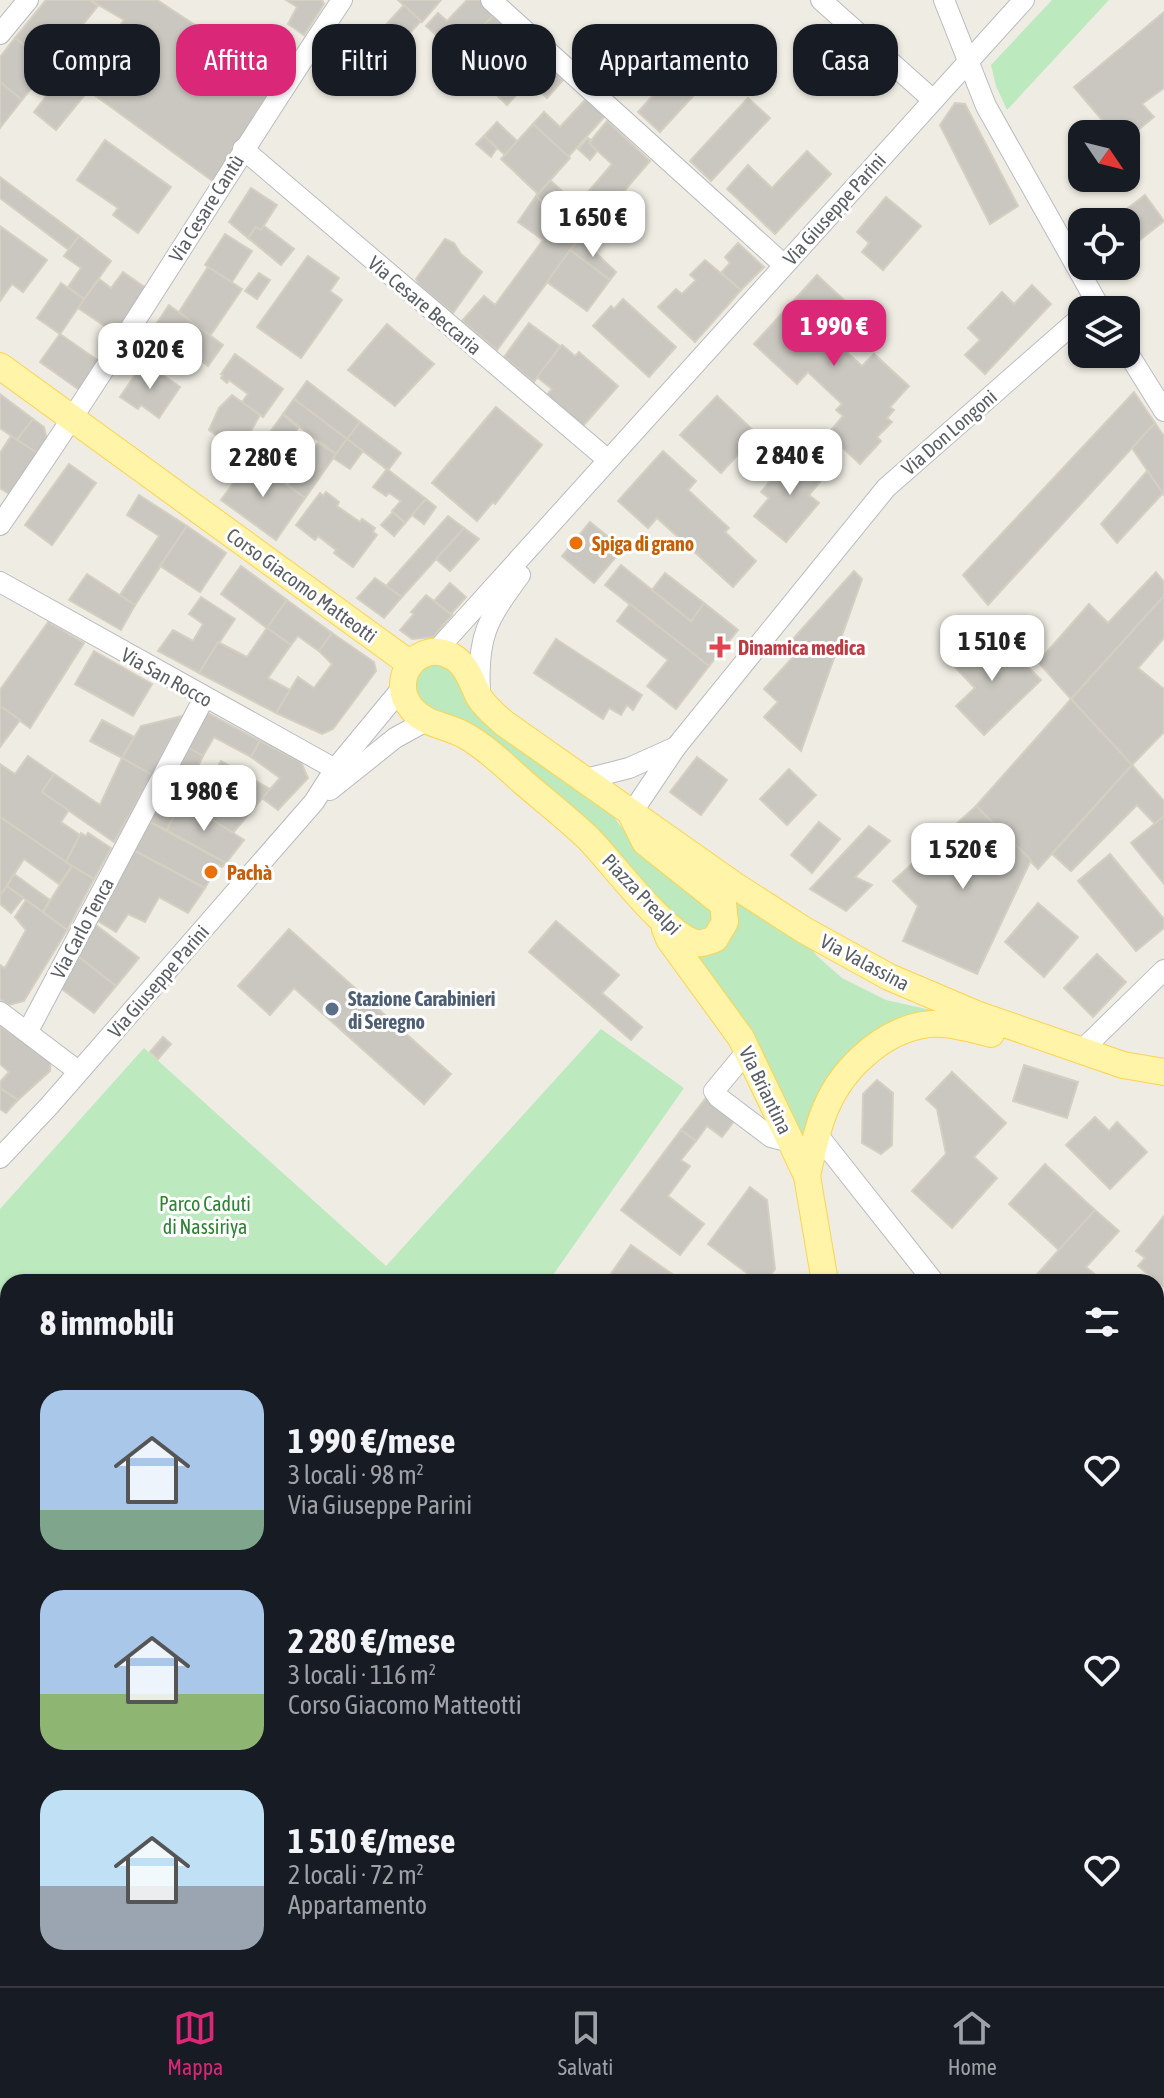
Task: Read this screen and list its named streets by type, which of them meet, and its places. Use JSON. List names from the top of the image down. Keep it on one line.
{"streets":{"main road":["Corso Giacomo Matteotti","Piazza Prealpi","Via Valassina","Via Briantina"],"street":["Via Cesare Cantù","Via Giuseppe Parini","Via Cesare Beccaria","Via Don Longoni","Via San Rocco","Via Carlo Tenca"]},"crossings":[["Via Cesare Cantù","Via Cesare Beccaria"],["Via Cesare Cantù","Corso Giacomo Matteotti"],["Via Giuseppe Parini","Via Cesare Beccaria"],["Via Giuseppe Parini","Corso Giacomo Matteotti"],["Via Giuseppe Parini","Via San Rocco"],["Via Giuseppe Parini","Piazza Prealpi"],["Via Don Longoni","Piazza Prealpi"],["Via Don Longoni","Via Valassina"],["Via San Rocco","Via Carlo Tenca"],["Piazza Prealpi","Via Valassina"],["Piazza Prealpi","Via Briantina"],["Via Valassina","Via Briantina"]],"parks":["Parco Caduti di Nassiriya"],"places":{"other":["Spiga di grano","Pachà","Stazione Carabinieri di Seregno"],"health":["Dinamica medica"]},"north":"bottom right","page":{"chip":["Compra","Affitta","Filtri","Nuovo","Appartamento","Casa"],"price":["1 650 €","1 990 €","3 020 €","2 840 €","2 280 €","1 510 €","1 980 €","1 520 €"],"heading":"8 immobili","list":[{"name":"1 990 €/mese","note":"3 locali · 98 m² · Via Giuseppe Parini"},{"name":"2 280 €/mese","note":"3 locali · 116 m² · Corso Giacomo Matteotti"},{"name":"1 510 €/mese","note":"2 locali · 72 m² · Appartamento"}],"tabs":["Mappa","Salvati","Home"]}}
